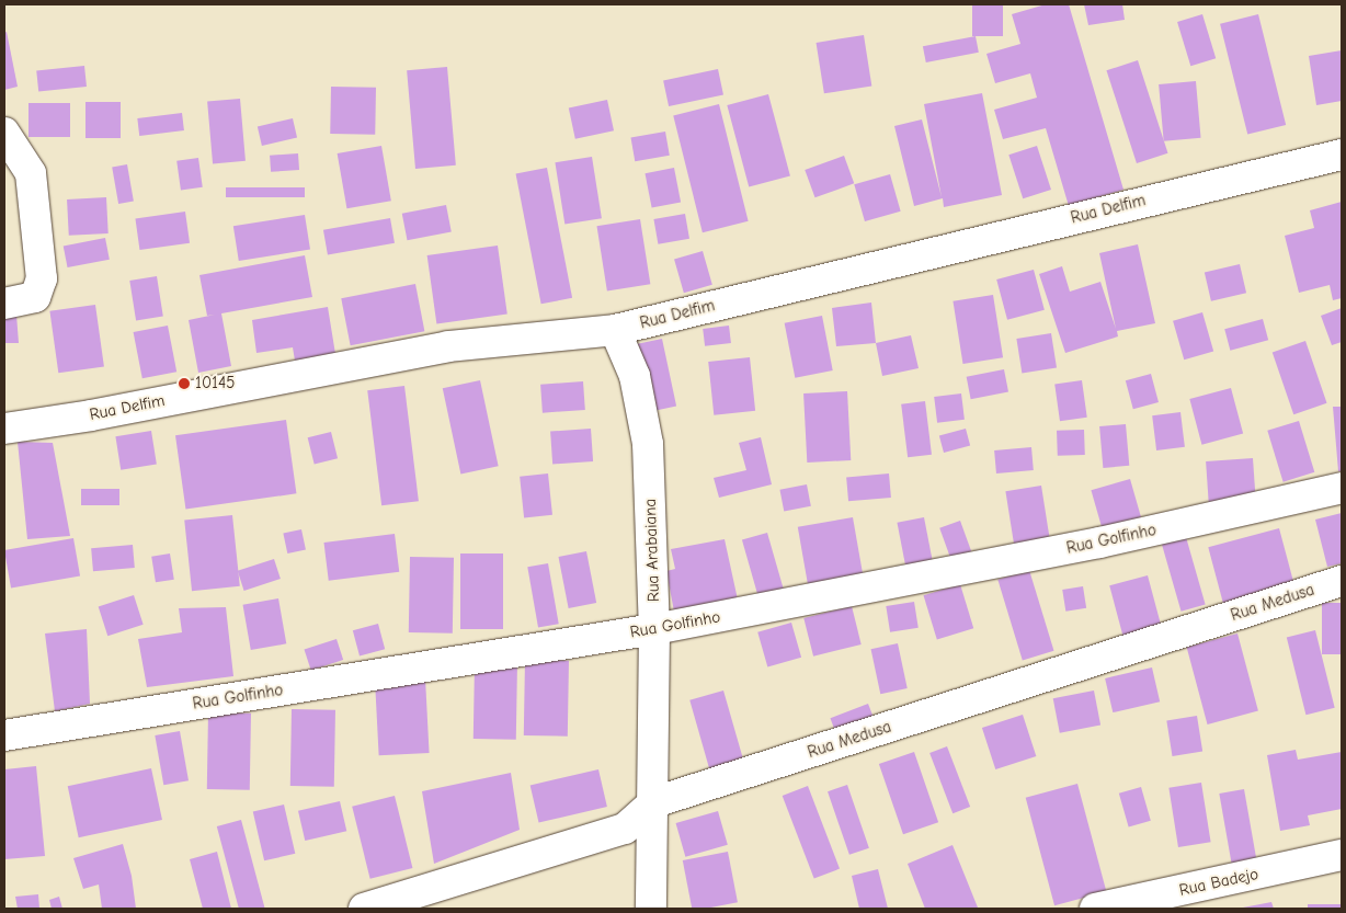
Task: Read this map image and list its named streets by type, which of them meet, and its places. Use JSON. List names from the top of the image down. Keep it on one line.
{"streets":{"street":["Rua Delfim","Rua Golfinho","Rua Arabaiana","Rua Medusa","Rua Badejo"]},"crossings":[["Rua Delfim","Rua Arabaiana"],["Rua Golfinho","Rua Arabaiana"],["Rua Arabaiana","Rua Medusa"]],"places":["10145"]}
